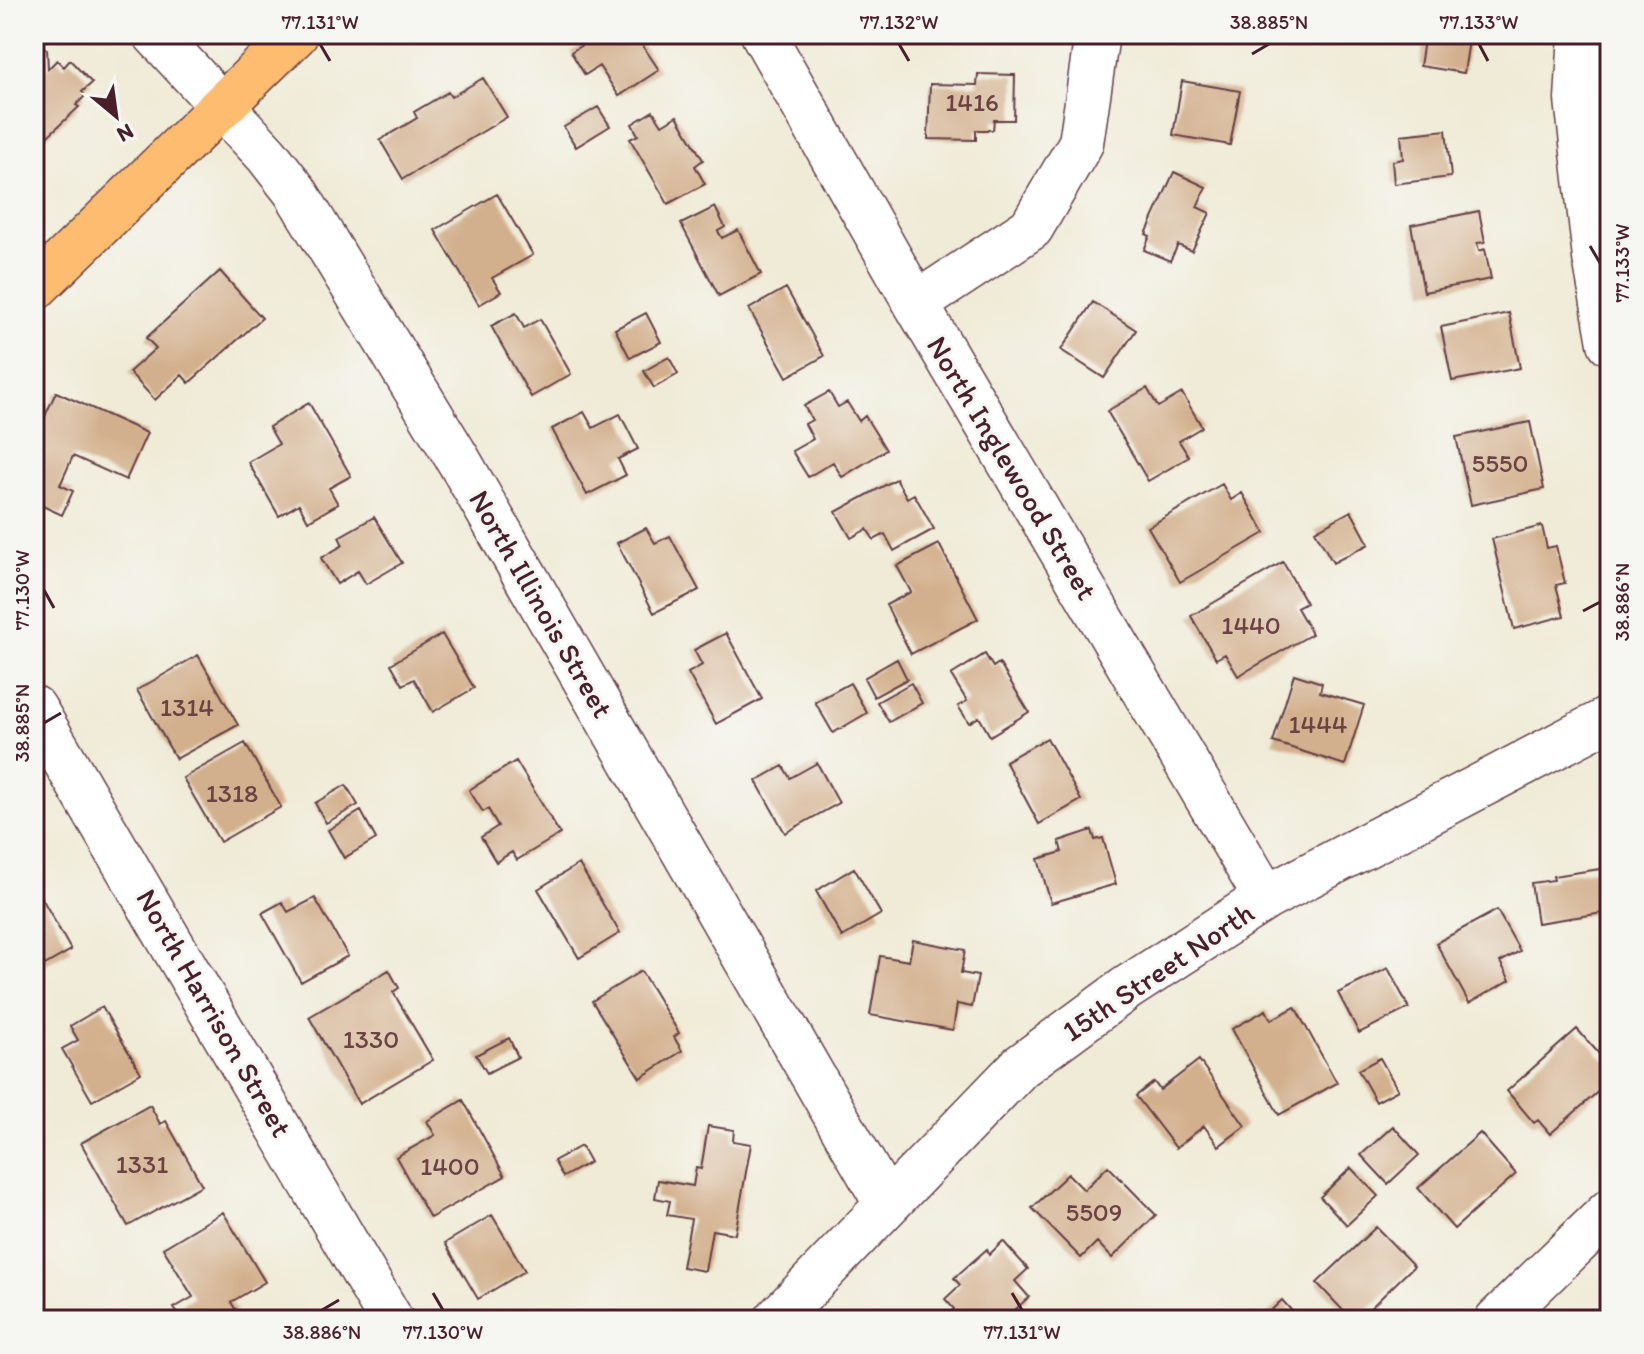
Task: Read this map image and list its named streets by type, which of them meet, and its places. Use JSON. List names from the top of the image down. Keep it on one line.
{"streets":{"street":["North Inglewood Street","North Illinois Street","15th Street North","North Harrison Street"]},"crossings":[["North Inglewood Street","15th Street North"],["North Illinois Street","15th Street North"]],"house_numbers":["1416","5550","1440","1314","1444","1318","1330","1331","1400","5509"],"north":"bottom right","coordinates":["77.131°W","77.132°W","38.885°N","77.133°W","77.130°W","38.886°N"]}
